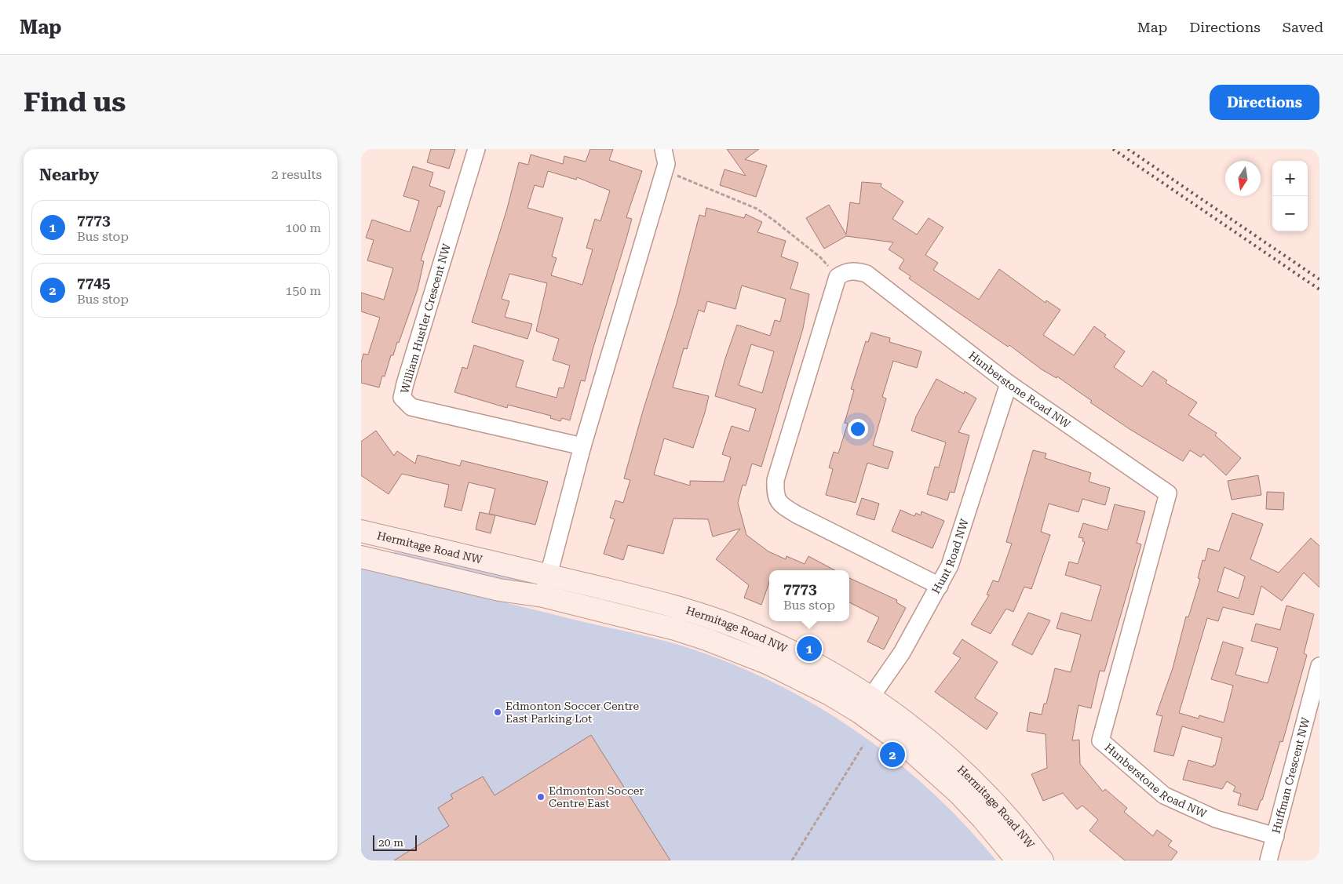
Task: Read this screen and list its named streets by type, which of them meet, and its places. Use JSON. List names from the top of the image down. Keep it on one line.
{"streets":{"street":["William Hustler Crescent NW","Hunberstone Road NW","Hermitage Road NW","Hunt Road NW","Huffman Crescent NW"]},"crossings":[["Hunberstone Road NW","Hunt Road NW"],["Hunberstone Road NW","Huffman Crescent NW"],["Hermitage Road NW","Hunt Road NW"]],"places":["Edmonton Soccer Centre East Parking Lot","Edmonton Soccer Centre East"],"scale_bar":"20 m","north":"bottom","page":{"header":"Map","nav":["Map","Directions","Saved"],"buttons":"Directions","title":"Find us","heading":["Nearby","2 results"],"map_buttons":["+","−"],"list":[{"mark":"1","name":"7773","note":"Bus stop","value":"100 m"},{"mark":"2","name":"7745","note":"Bus stop","value":"150 m"}],"popup":["7773","Bus stop"],"pins":["1","2"],"scale":"20 m"}}
